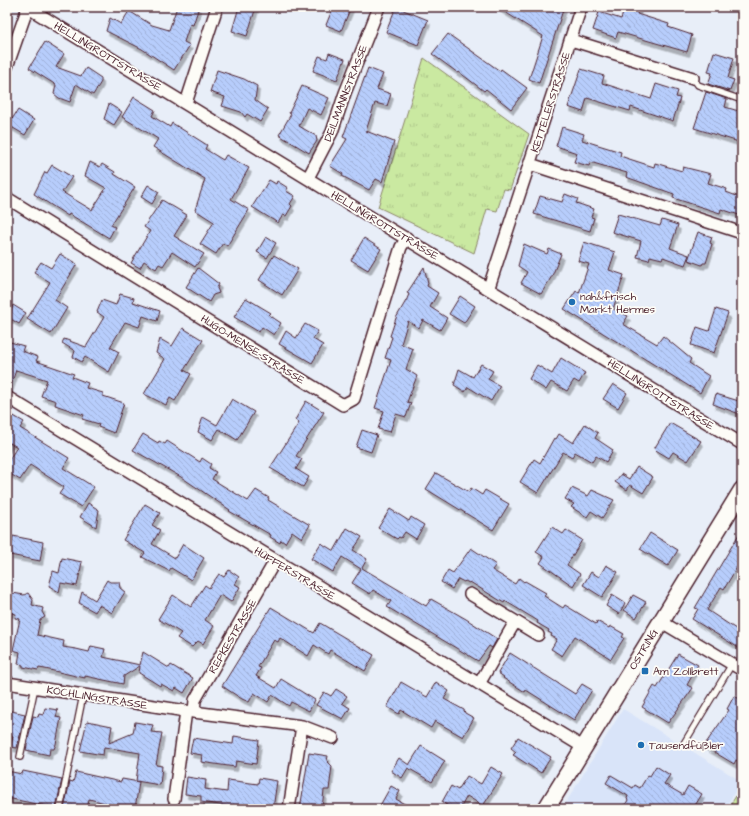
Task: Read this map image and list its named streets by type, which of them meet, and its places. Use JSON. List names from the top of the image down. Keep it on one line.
{"streets":{"street":["HELLINGROTTSTRASSE","DEILMANNSTRASSE","KETTELERSTRASSE","HUGO-MENSE-STRASSE","HÜFFERSTRASSE","REPKESTRASSE","OSTRING","KÖCHLINGSTRASSE"]},"crossings":[["HELLINGROTTSTRASSE","DEILMANNSTRASSE"],["HELLINGROTTSTRASSE","KETTELERSTRASSE"],["HELLINGROTTSTRASSE","HUGO-MENSE-STRASSE"],["HÜFFERSTRASSE","REPKESTRASSE"],["HÜFFERSTRASSE","OSTRING"],["REPKESTRASSE","KÖCHLINGSTRASSE"]],"places":{"other":["nah&frisch Markt Hermes","Tausendfüßler"],"transit":["Am Zollbrett"]}}
